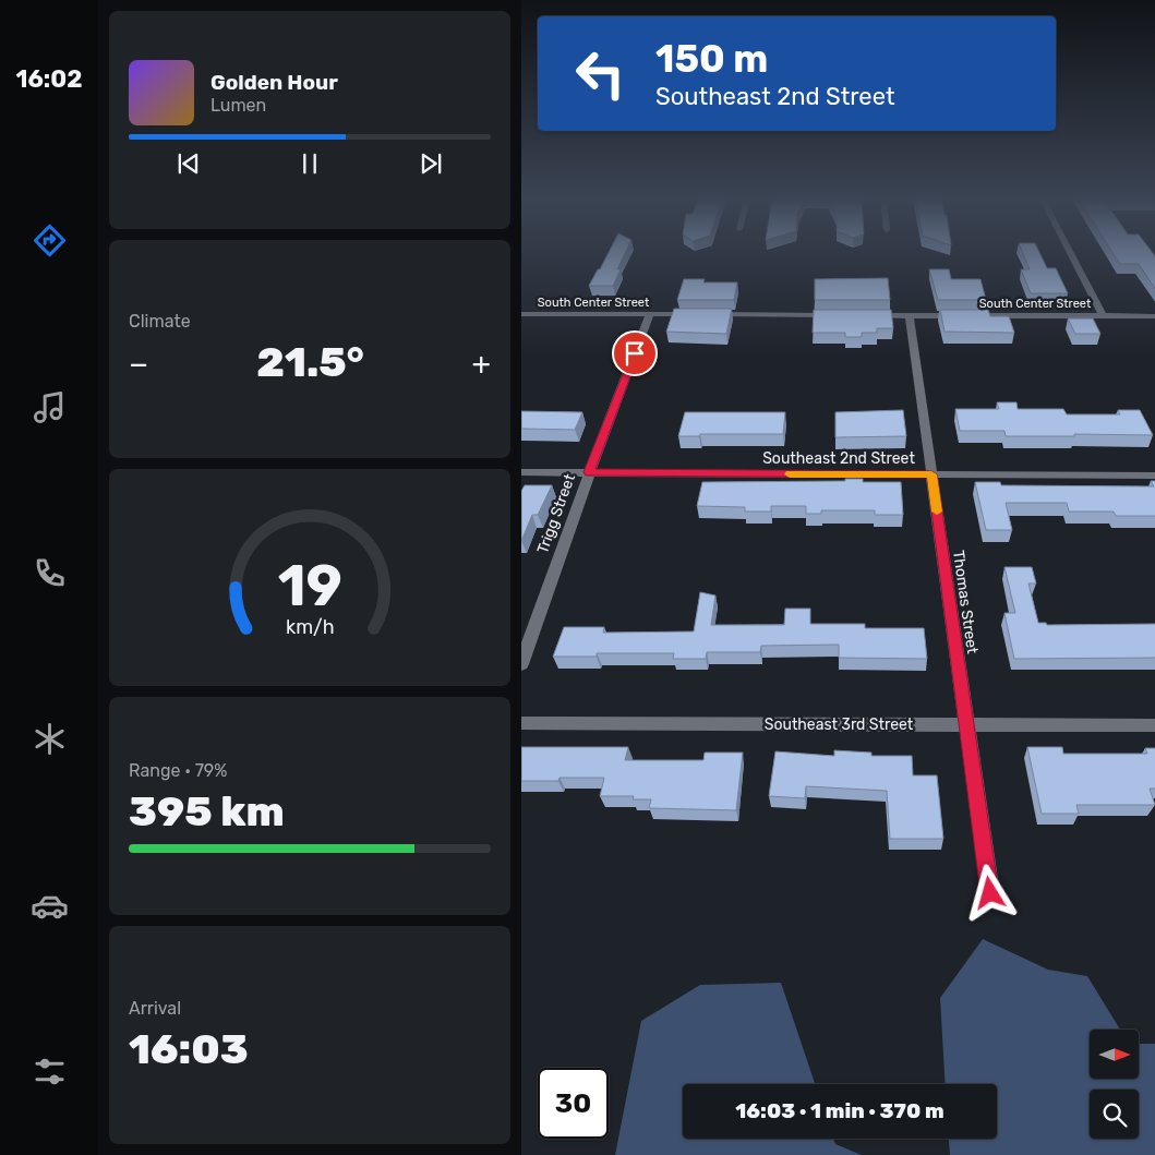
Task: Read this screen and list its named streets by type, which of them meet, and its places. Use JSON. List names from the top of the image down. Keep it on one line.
{"streets":{"street":["South Center Street","Southeast 2nd Street","Trigg Street","Thomas Street","Southeast 3rd Street"]},"crossings":[["South Center Street","Trigg Street"],["South Center Street","Thomas Street"],["Southeast 2nd Street","Trigg Street"],["Southeast 2nd Street","Thomas Street"],["Thomas Street","Southeast 3rd Street"]],"north":"right","page":{"tabs":"16:02","turn":["150 m","Southeast 2nd Street"],"song":["Golden Hour","Lumen"],"tile":["Climate",["Range · 79%","395 km"],["Arrival","16:03"]],"heat":["−","21.5°","+"],"limit":"30","trip":"16:03 · 1 min · 370 m","gauge":["19","km/h"]}}
